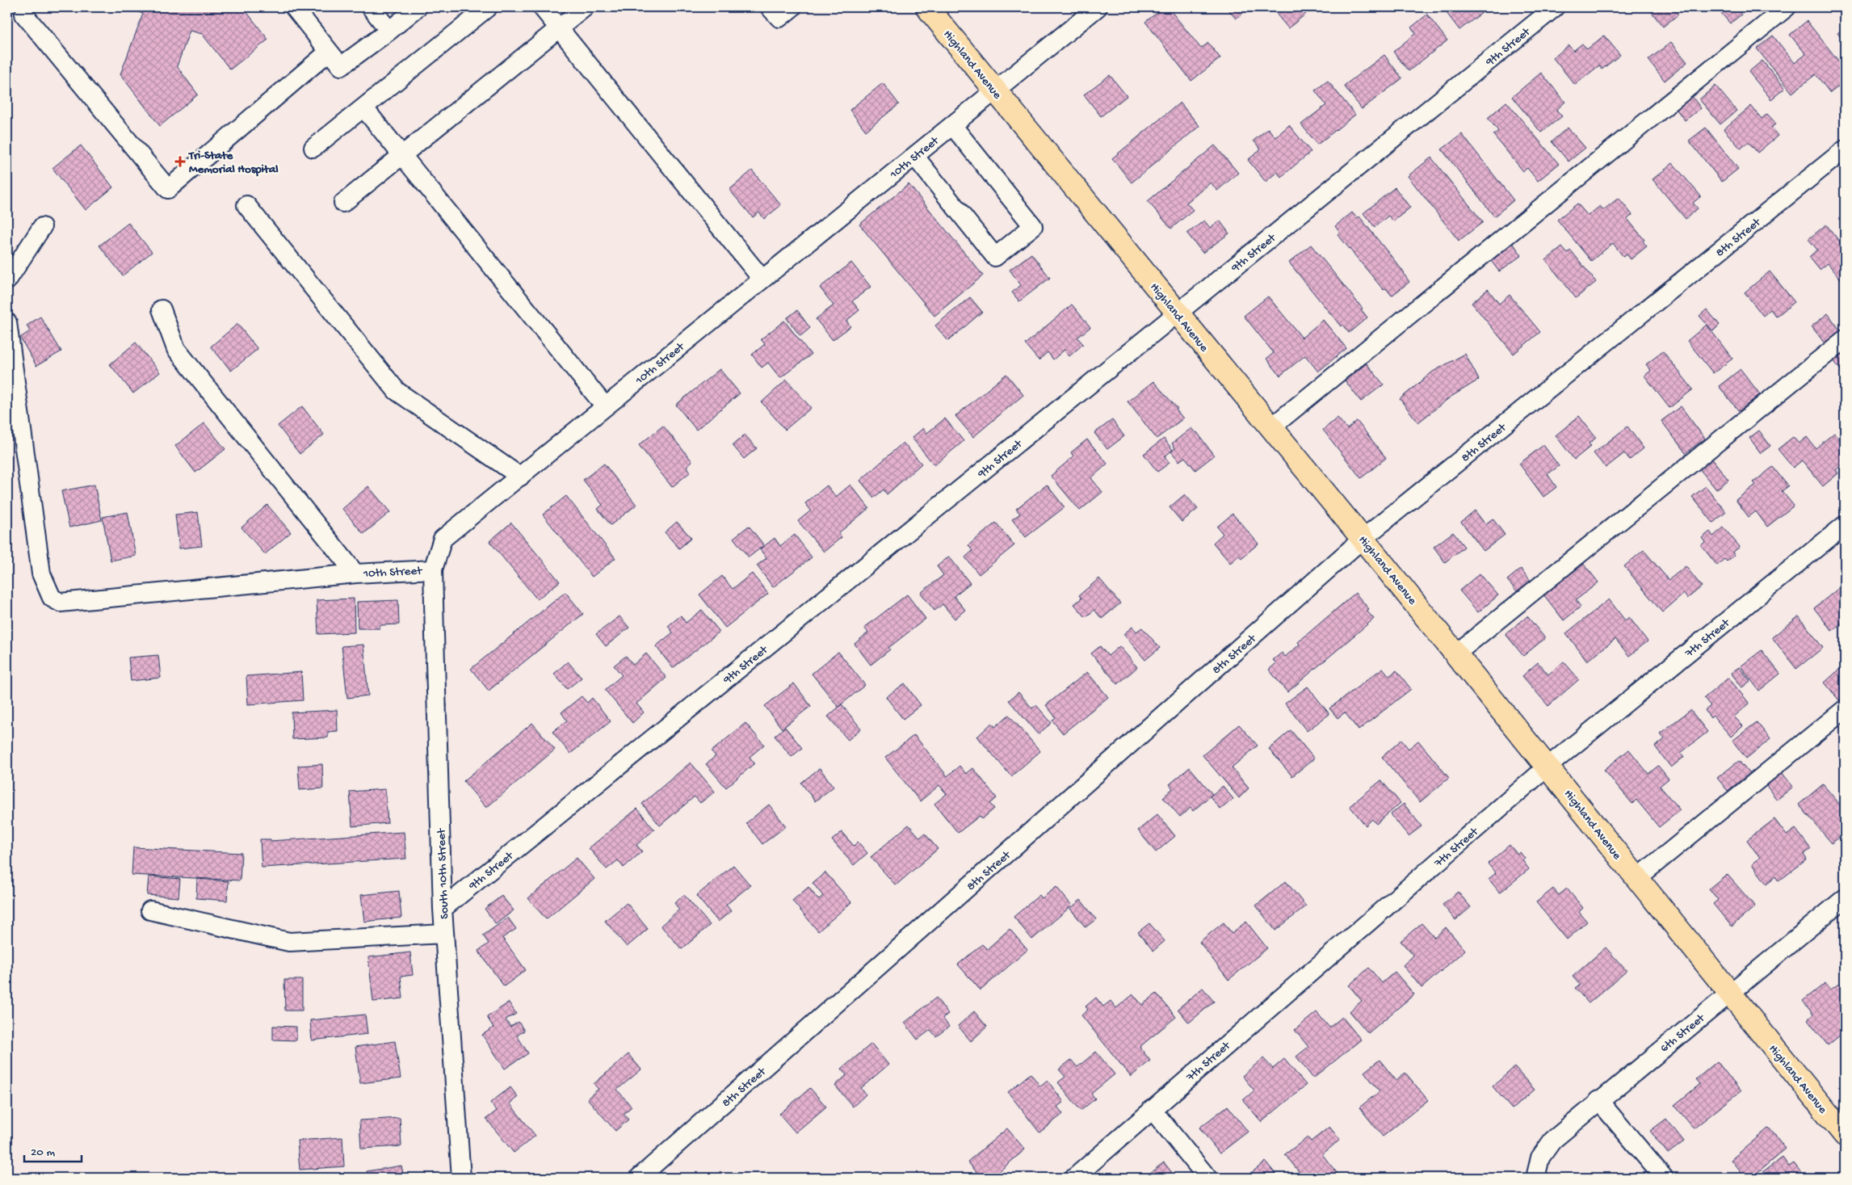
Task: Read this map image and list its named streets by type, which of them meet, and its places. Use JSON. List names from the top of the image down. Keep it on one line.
{"streets":{"main road":["Highland Avenue"],"street":["9th Street","10th Street","8th Street","7th Street","South 10th Street","6th Street"]},"crossings":[["9th Street","Highland Avenue"],["9th Street","South 10th Street"],["Highland Avenue","10th Street"],["Highland Avenue","8th Street"],["Highland Avenue","7th Street"],["Highland Avenue","6th Street"],["10th Street","South 10th Street"]],"places":{"health":["Tri-State Memorial Hospital"]},"scale_bar":"20 m"}
